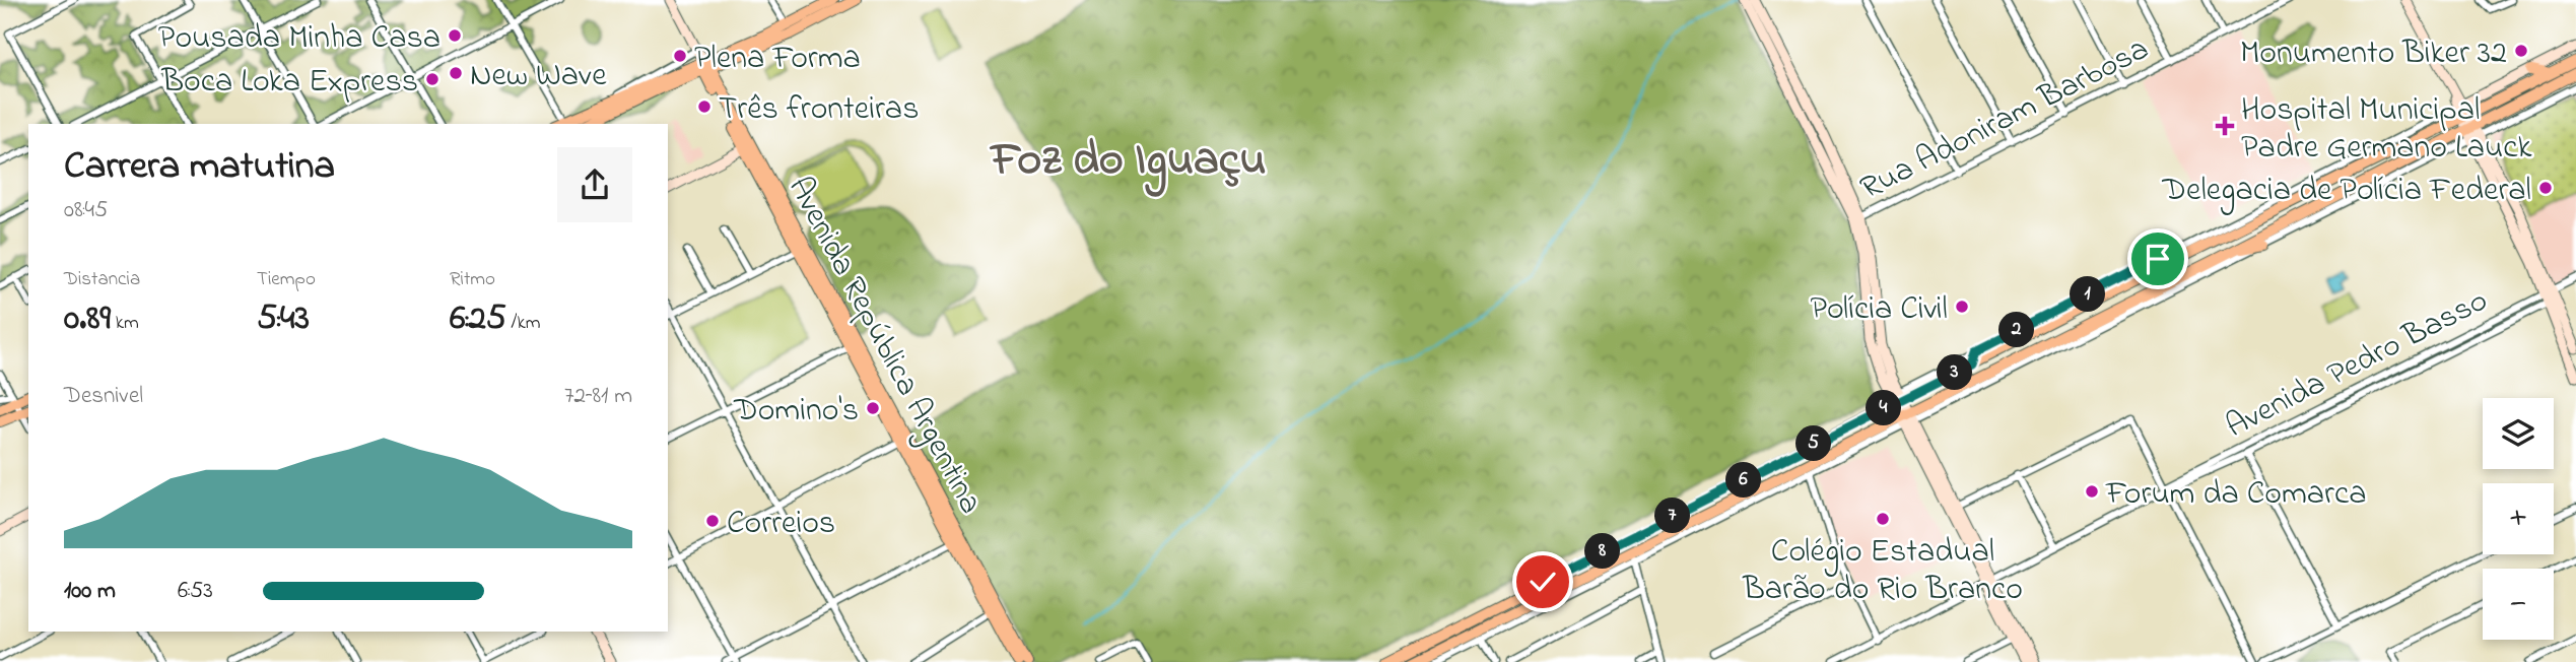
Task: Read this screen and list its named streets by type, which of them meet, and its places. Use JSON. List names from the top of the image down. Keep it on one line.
{"streets":{"main road":["Avenida República Argentina"],"street":["Rua Adoniram Barbosa","Avenida Pedro Basso"]},"districts":["Foz do Iguaçu"],"places":{"other":["Pousada Minha Casa","Monumento Biker 32","Plena Forma","New Wave","Boca Loka Express","Três fronteiras","Delegacia de Polícia Federal","Polícia Civil","Domino's","Forum da Comarca","Colégio Estadual Barão do Rio Branco","Correios"],"health":["Hospital Municipal Padre Germano Lauck"]},"page":{"heading":["Carrera matutina","08:45"],"stats":[["Distancia","0.89 km"],["Tiempo","5:43"],["Ritmo","6:25 /km"]],"pins":["1","2","3","4","5","6","7","8"],"chart":["Desnivel","72–81 m"],"map_buttons":["+","−"],"list":[{"name":"100 m","note":"6:53"}]}}
